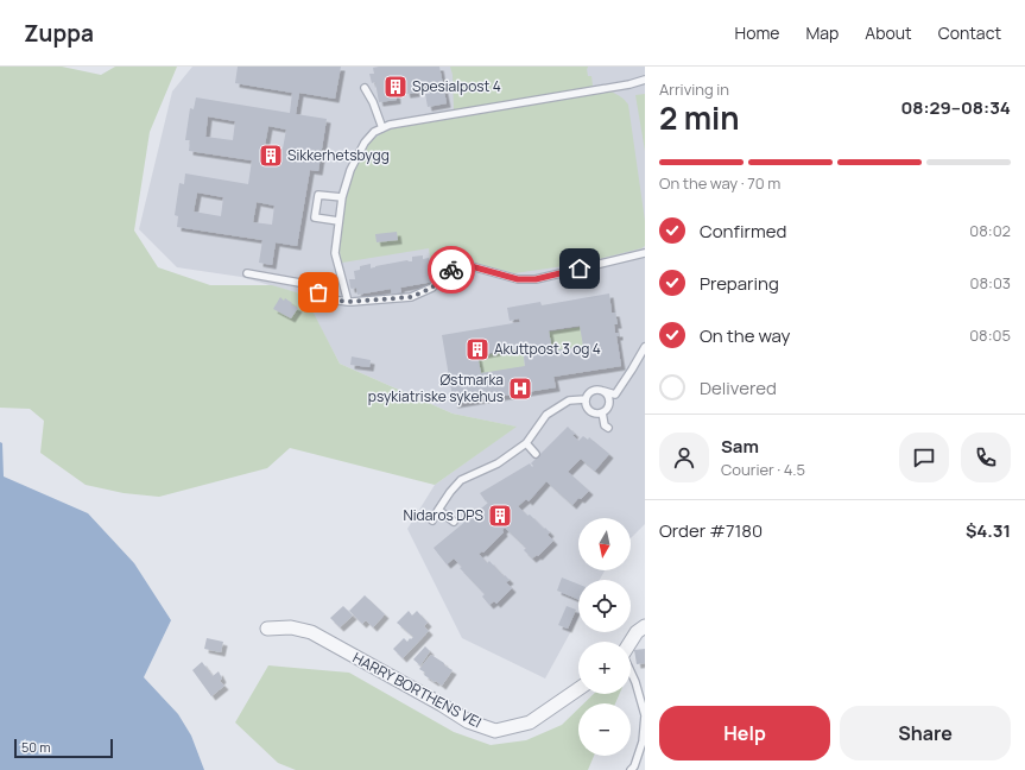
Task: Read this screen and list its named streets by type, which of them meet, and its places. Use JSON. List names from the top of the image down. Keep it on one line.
{"streets":{"street":["HARRY BORTHENS VEI"]},"places":{"building":["Spesialpost 4","Sikkerhetsbygg","Akuttpost 3 og 4","Nidaros DPS"],"hospital":["Østmarka psykiatriske sykehus"]},"scale_bar":"50 m","north":"bottom","page":{"header":"Zuppa","nav":["Home","Map","About","Contact"],"heading":["2 min","Arriving in","08:29–08:34"],"panel":["Sam","Courier · 4.5","Order #7180","$4.31"],"bar":"On the way · 70 m","list":[["Confirmed","08:02"],["Preparing","08:03"],["On the way","08:05"],"Delivered"],"map_buttons":["+","−"],"buttons":["Help","Share"],"scale":"50 m"}}
